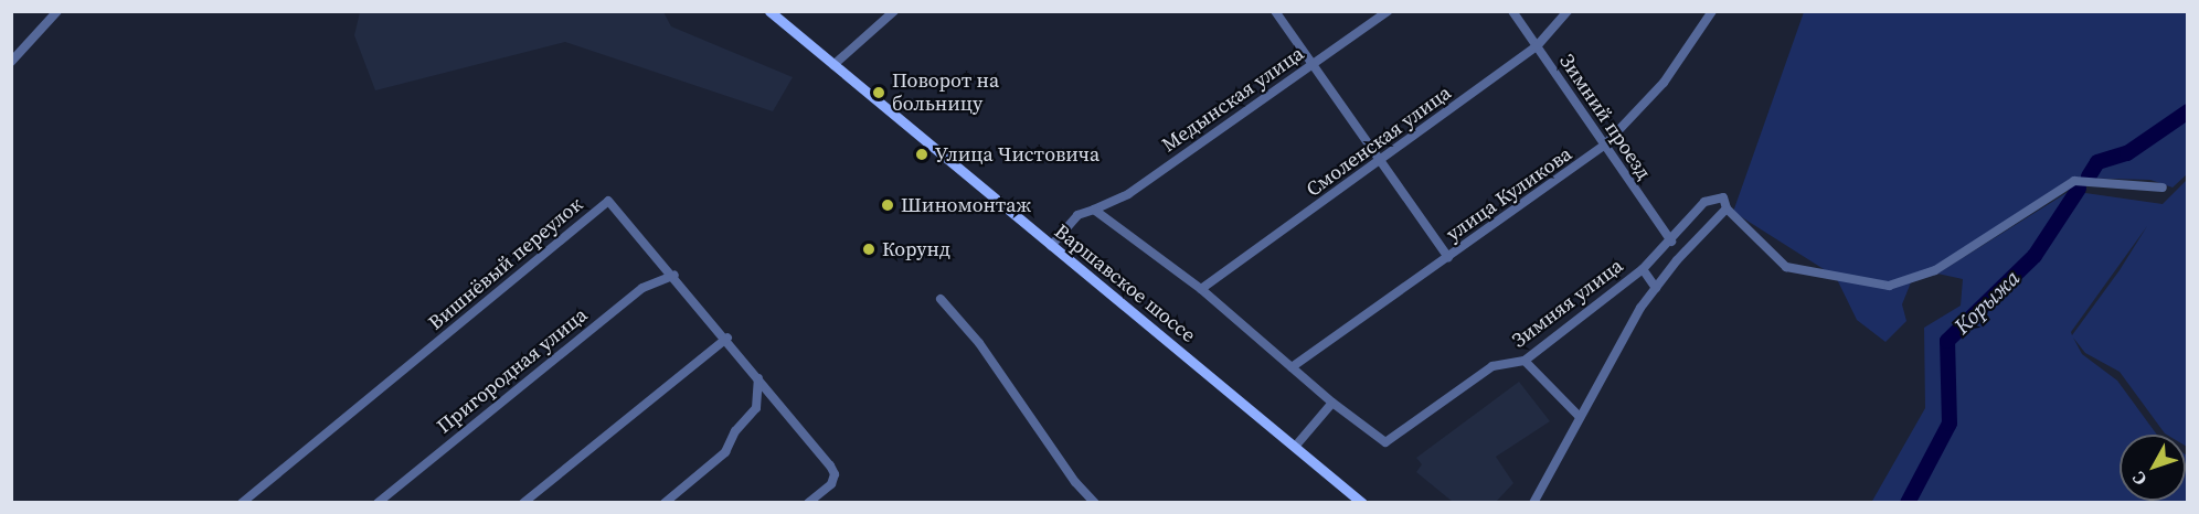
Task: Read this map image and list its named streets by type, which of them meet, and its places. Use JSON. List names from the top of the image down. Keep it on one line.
{"streets":{"main road":["Варшавское шоссе"],"street":["Медынская улица","Зимний проезд","Смоленская улица","улица Куликова","Вишнёвый переулок","Зимняя улица","Пригородная улица"]},"crossings":[["Медынская улица","Варшавское шоссе"],["Зимний проезд","Смоленская улица"],["Зимний проезд","улица Куликова"],["Зимний проезд","Зимняя улица"],["Вишнёвый переулок","Пригородная улица"]],"water":["Корыжа"],"places":["Поворот на больницу","Улица Чистовича","Шиномонтаж","Корунд"],"north":"bottom left"}
